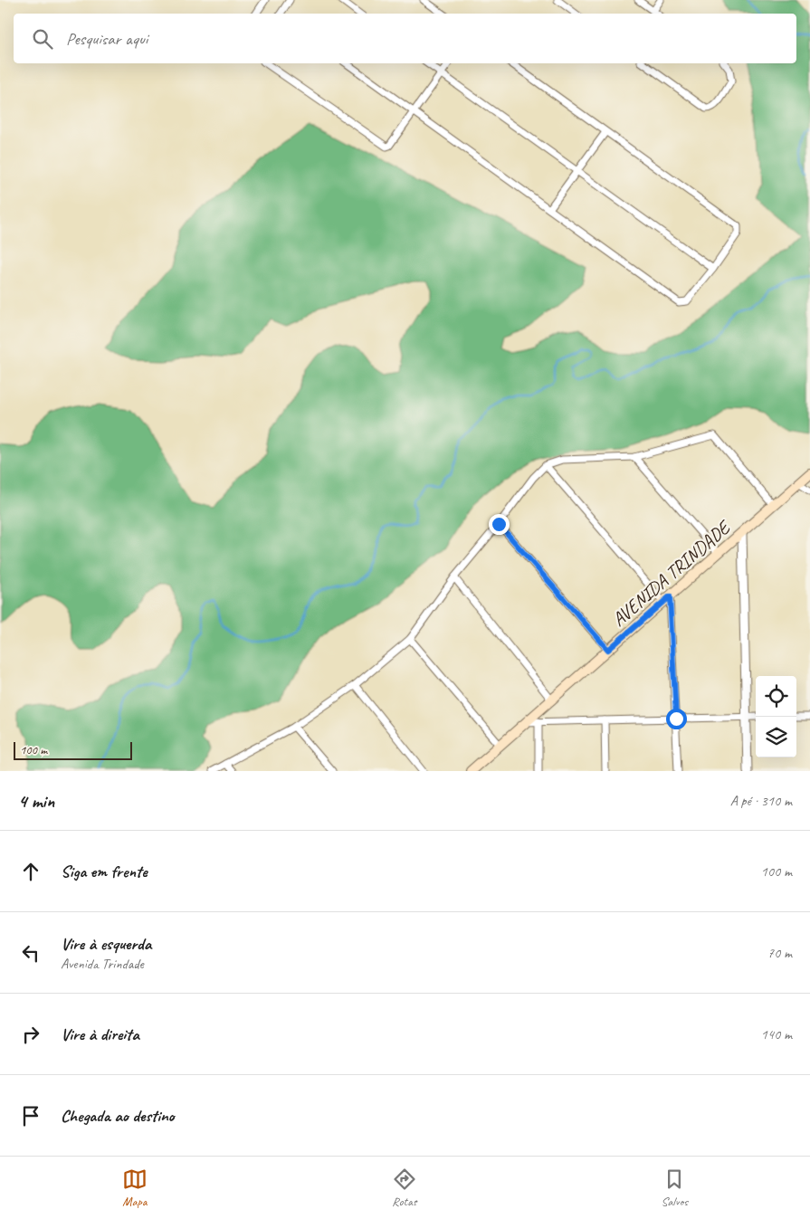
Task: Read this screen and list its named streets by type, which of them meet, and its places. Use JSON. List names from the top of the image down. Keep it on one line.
{"streets":{"main road":["AVENIDA TRINDADE"]},"scale_bar":"100 m","page":{"search":"Pesquisar aqui","scale":"100 m","heading":["4 min","A pé · 310 m"],"list":[["Siga em frente","100 m"],["Vire à esquerda","Avenida Trindade","70 m"],["Vire à direita","140 m"],"Chegada ao destino"],"nav":["Mapa","Rotas","Salvos"]}}
